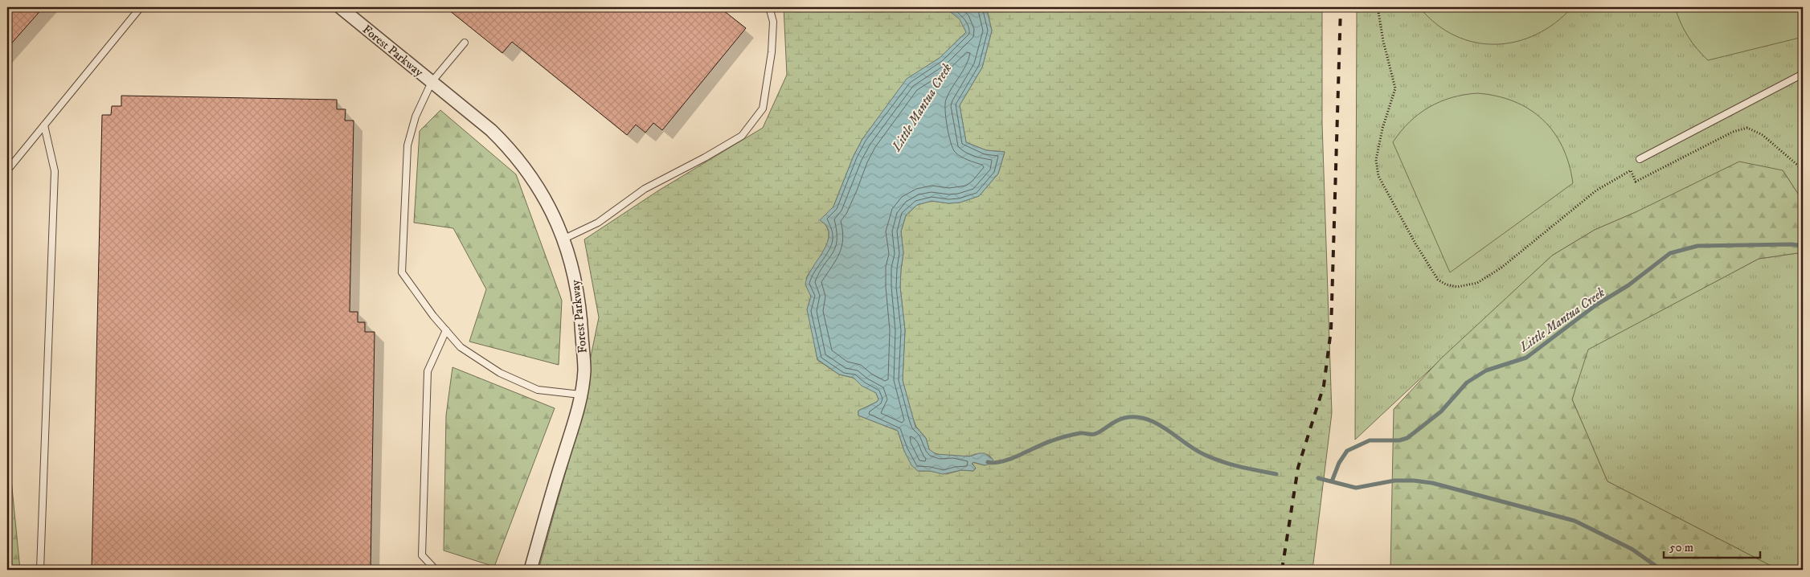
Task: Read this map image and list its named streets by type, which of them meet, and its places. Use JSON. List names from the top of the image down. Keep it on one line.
{"streets":{"street":["Forest Parkway"]},"water":["Little Mantua Creek"],"scale_bar":"50 m"}
